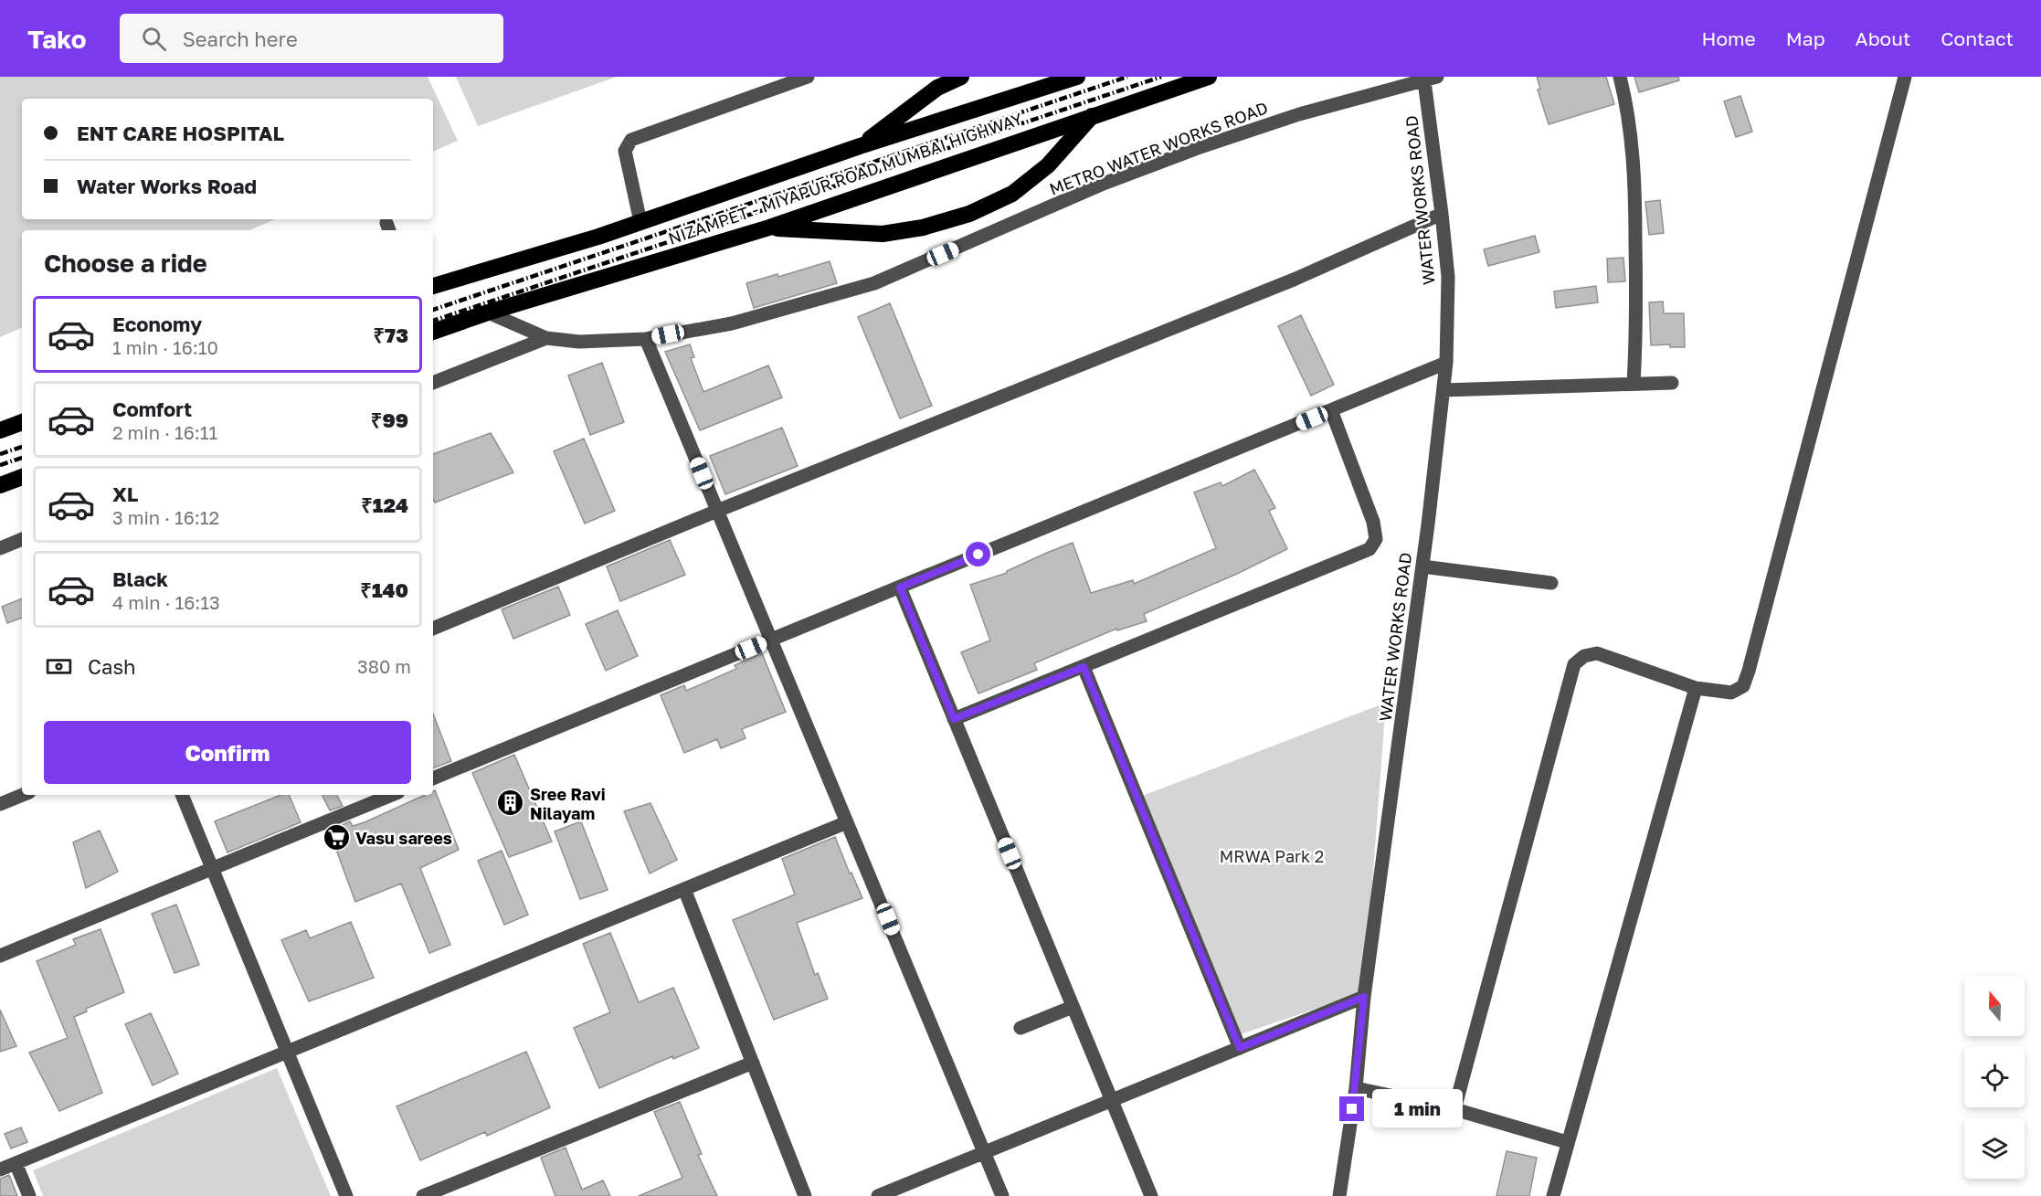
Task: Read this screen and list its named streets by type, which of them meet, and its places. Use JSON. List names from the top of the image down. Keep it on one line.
{"streets":{"highway":["NIZAMPET - MIYAPUR ROAD MUMBAI HIGHWAY"],"street":["METRO WATER WORKS ROAD","WATER WORKS ROAD"]},"crossings":[["METRO WATER WORKS ROAD","NIZAMPET - MIYAPUR ROAD MUMBAI HIGHWAY"],["METRO WATER WORKS ROAD","WATER WORKS ROAD"]],"parks":["MRWA Park 2"],"places":{"building":["Sree Ravi Nilayam"],"supermarket":["Vasu sarees"]},"north":"top","page":{"header":"Tako","search":"Search here","nav":["Home","Map","About","Contact"],"banner":["ENT CARE HOSPITAL","Water Works Road"],"heading":"Choose a ride","list":[{"name":"Economy","note":"1 min · 16:10","value":"₹73"},{"name":"Comfort","note":"2 min · 16:11","value":"₹99"},{"name":"XL","note":"3 min · 16:12","value":"₹124"},{"name":"Black","note":"4 min · 16:13","value":"₹140"}],"pay":["Cash","380 m"],"buttons":"Confirm","bubble":"1 min"}}
